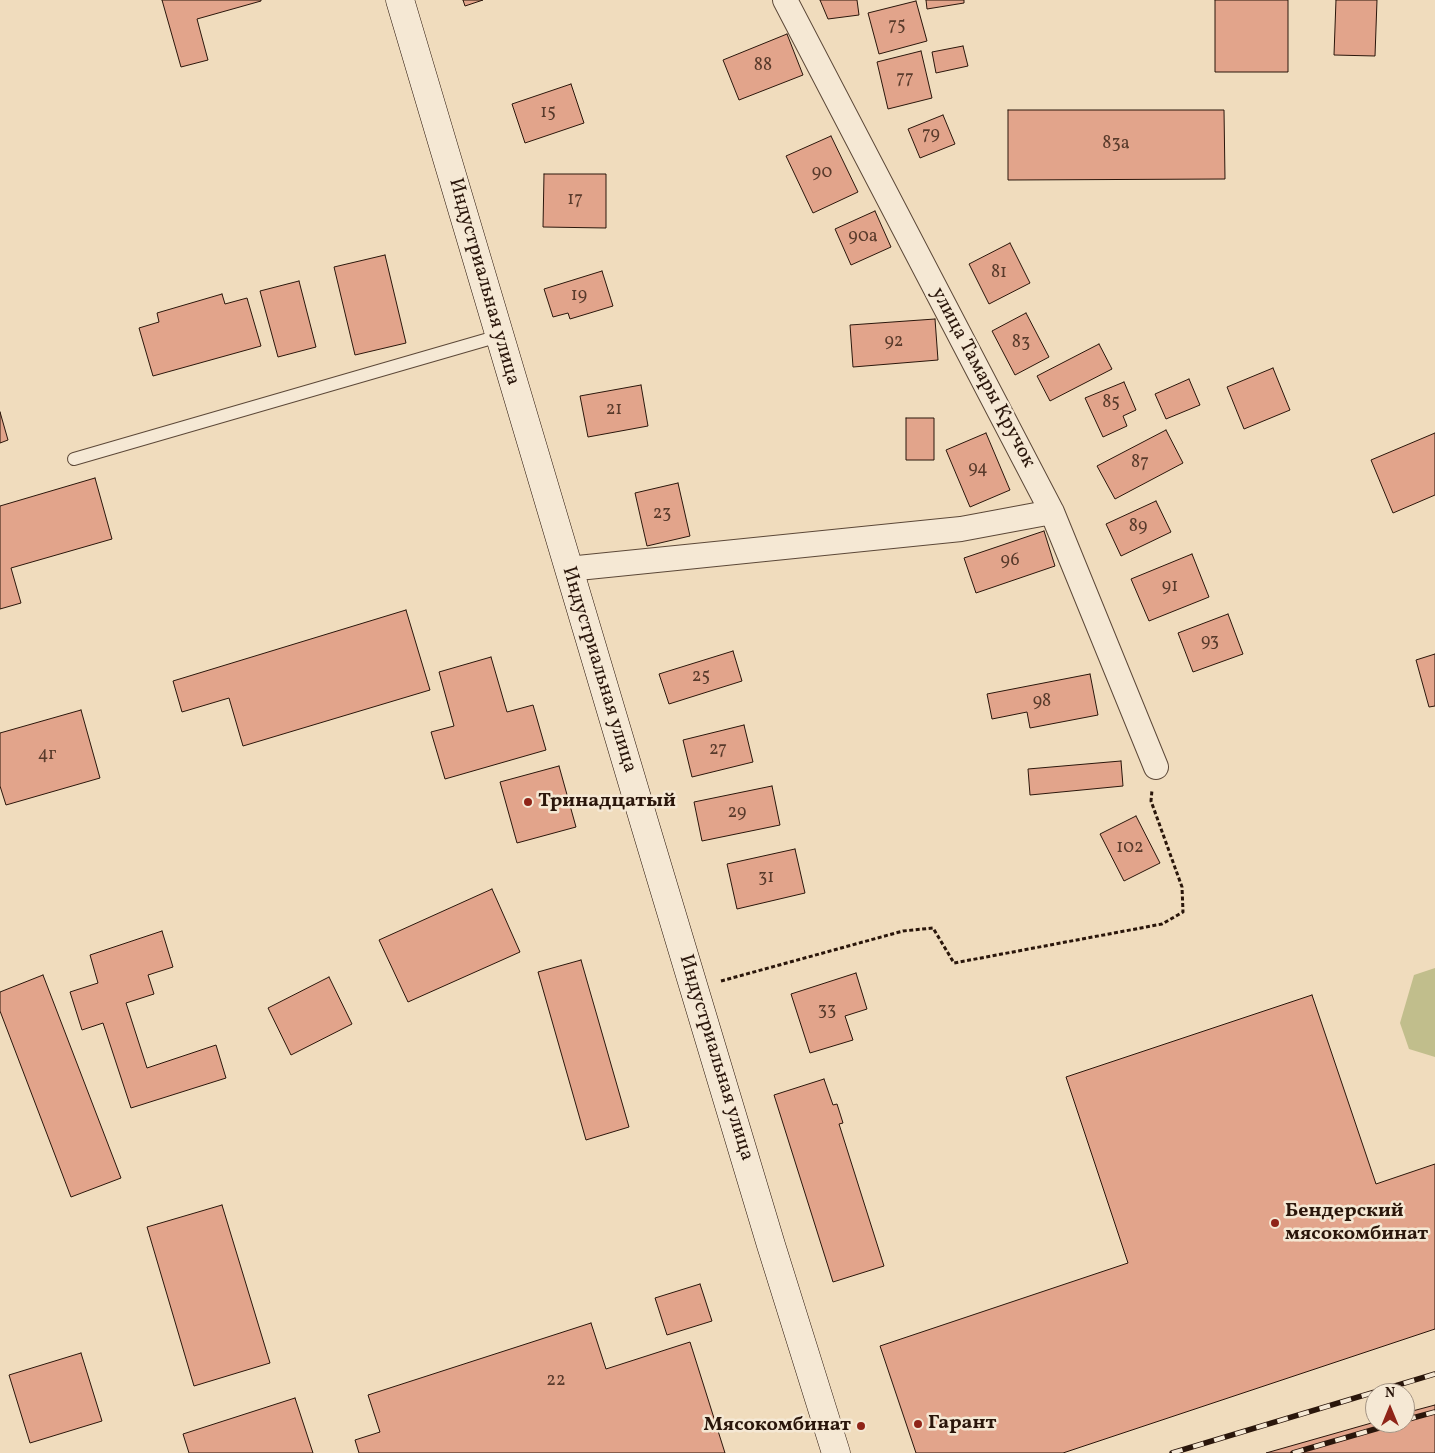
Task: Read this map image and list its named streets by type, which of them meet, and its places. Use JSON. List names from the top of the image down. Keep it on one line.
{"streets":{"main road":["Индустриальная улица"],"street":["улица Тамары Кручок"]},"places":["Тринадцатый","Бендерский мясокомбинат","Гарант","Мясокомбинат"],"house_numbers":["75","88","77","15","79","83а","90","17","90а","81","19","92","83","85","21","87","94","23","89","96","91","93","25","98","27","4г","29","102","31","33","22"],"north":"top"}
